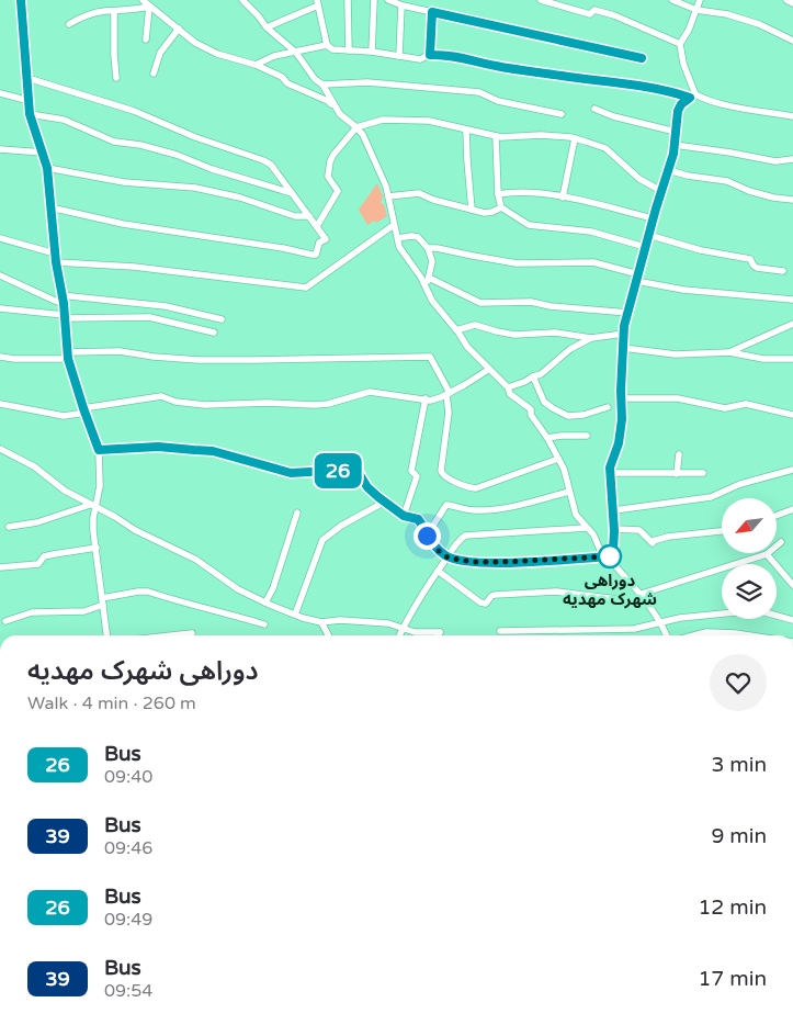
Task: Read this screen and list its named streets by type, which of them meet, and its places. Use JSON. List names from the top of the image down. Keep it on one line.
{"places":["دوراهی شهرک مهدیه"],"lines":["bus line 26"],"north":"bottom left","page":{"on_map":"26","heading":["دوراهی شهرک مهدیه","Walk · 4 min · 260 m"],"list":[{"mark":"26","name":"Bus","note":"09:40","value":"3 min"},{"mark":"39","name":"Bus","note":"09:46","value":"9 min"},{"mark":"26","name":"Bus","note":"09:49","value":"12 min"},{"mark":"39","name":"Bus","note":"09:54","value":"17 min"}]}}
